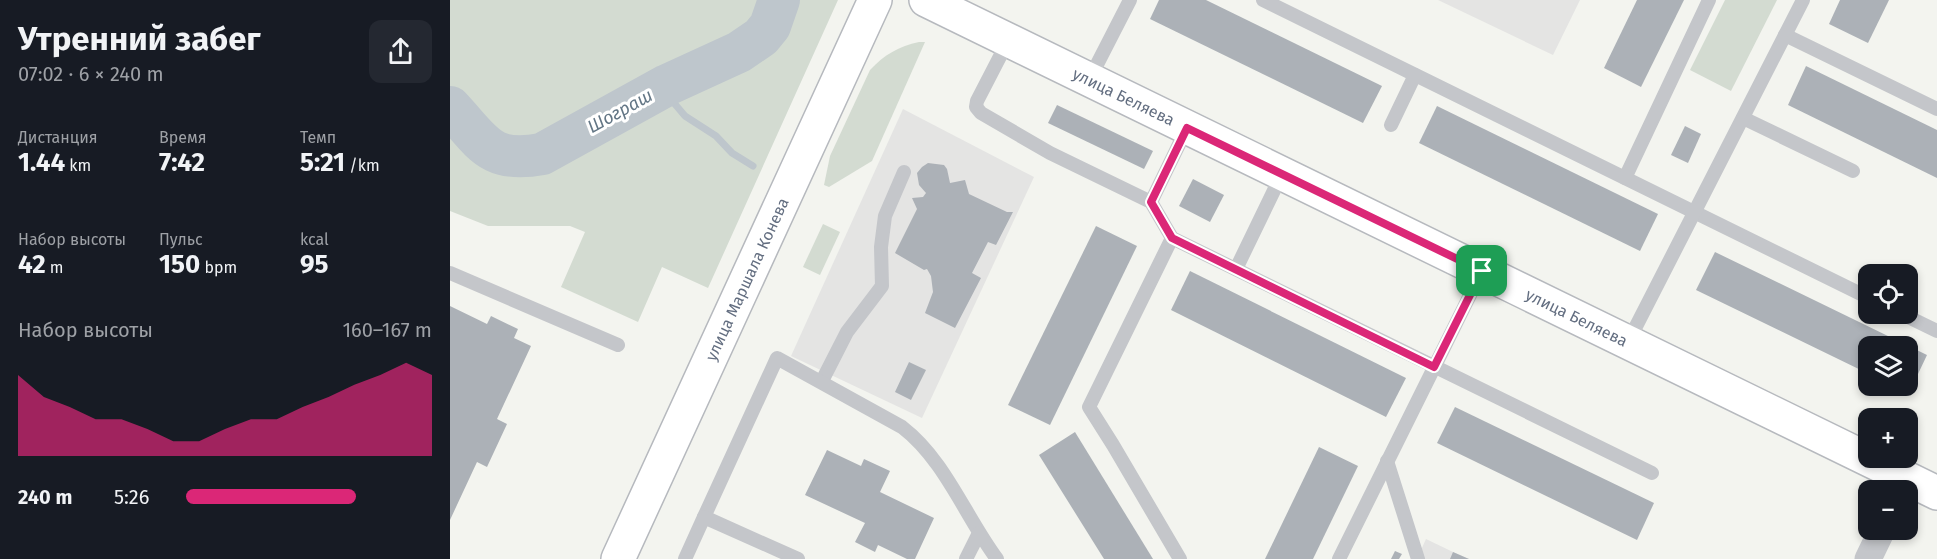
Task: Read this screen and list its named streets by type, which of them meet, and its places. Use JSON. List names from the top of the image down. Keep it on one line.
{"streets":{"street":["улица Беляева","улица Маршала Конева"]},"water":["Шограш"],"page":{"heading":["Утренний забег","07:02 · 6 × 240 m"],"stats":[["Дистанция","1.44 km"],["Время","7:42"],["Темп","5:21 /km"],["Набор высоты","42 m"],["Пульс","150 bpm"],["kcal","95"]],"map_buttons":["+","−"],"chart":["Набор высоты","160–167 m"],"list":[{"name":"240 m","note":"5:26"}]}}
